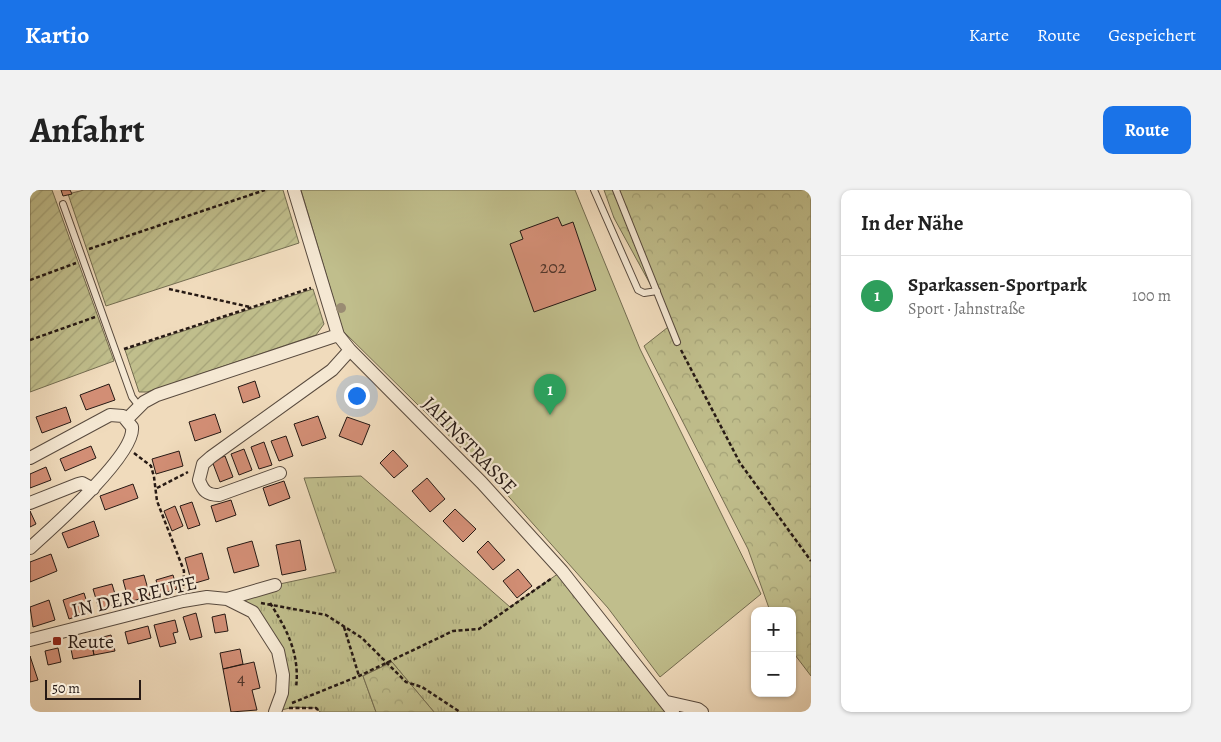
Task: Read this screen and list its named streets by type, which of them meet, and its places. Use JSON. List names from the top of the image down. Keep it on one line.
{"streets":{"street":["JAHNSTRASSE","IN DER REUTE"]},"places":{"transit":["Reute"]},"house_numbers":["202","4"],"scale_bar":"50 m","page":{"header":"Kartio","nav":["Karte","Route","Gespeichert"],"title":"Anfahrt","buttons":"Route","heading":"In der Nähe","list":[{"mark":"1","name":"Sparkassen-Sportpark","note":"Sport · Jahnstraße","value":"100 m"}],"pins":"1","map_buttons":["+","−"],"scale":"50 m"}}
